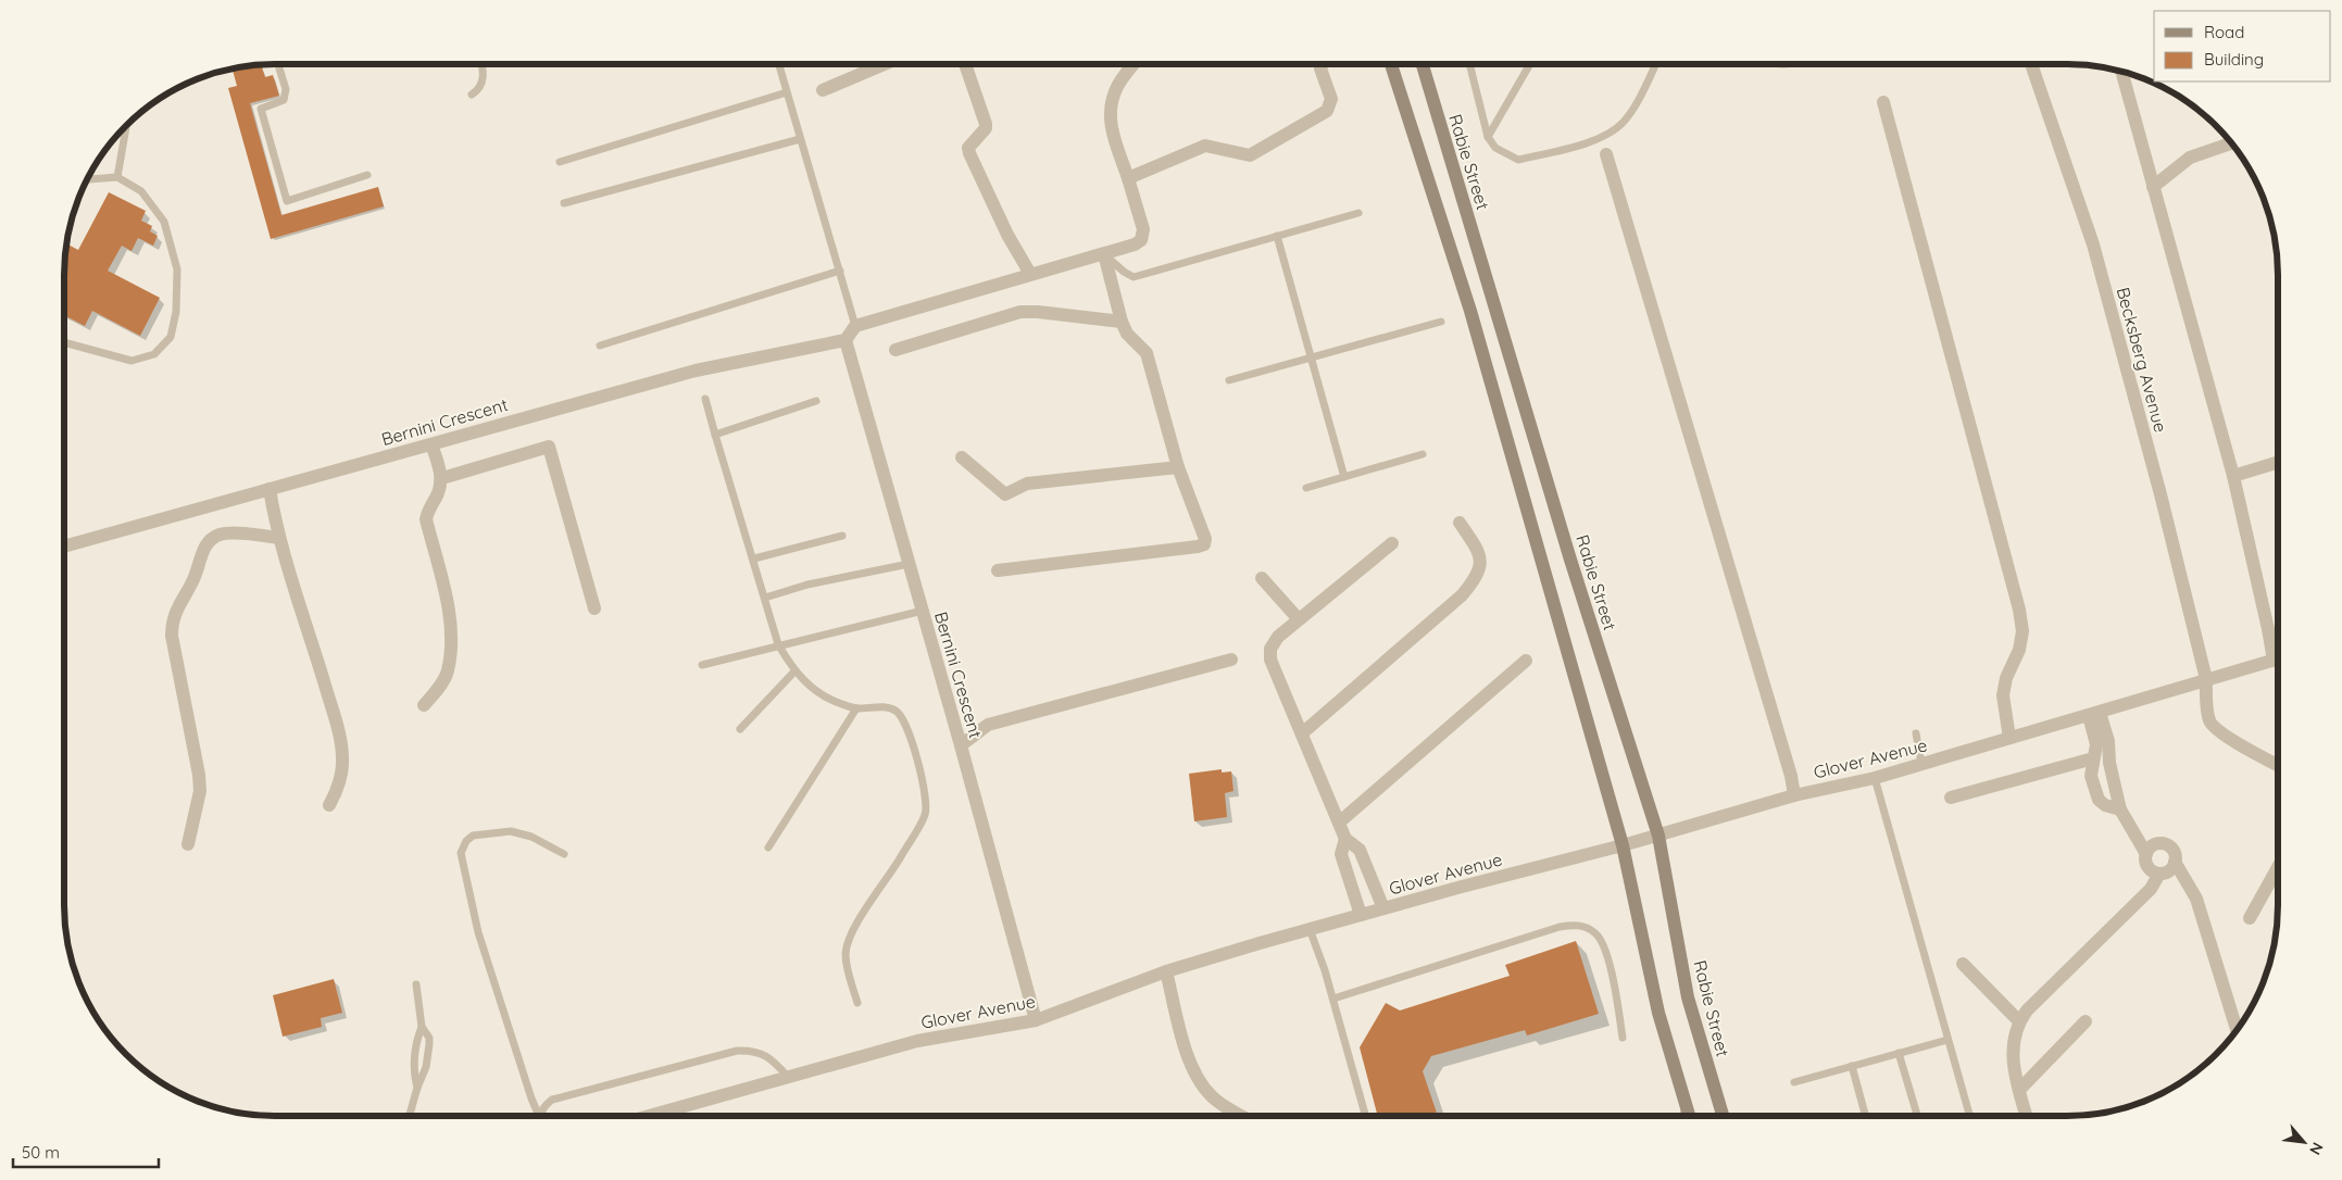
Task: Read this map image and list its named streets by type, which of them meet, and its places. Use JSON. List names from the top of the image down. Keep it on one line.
{"streets":{"main road":["Rabie Street"],"street":["Becksberg Avenue","Bernini Crescent","Glover Avenue"]},"crossings":[["Rabie Street","Glover Avenue"],["Becksberg Avenue","Glover Avenue"],["Bernini Crescent","Glover Avenue"]],"legend":["Road","Building"],"scale_bar":"50 m","north":"bottom right"}
